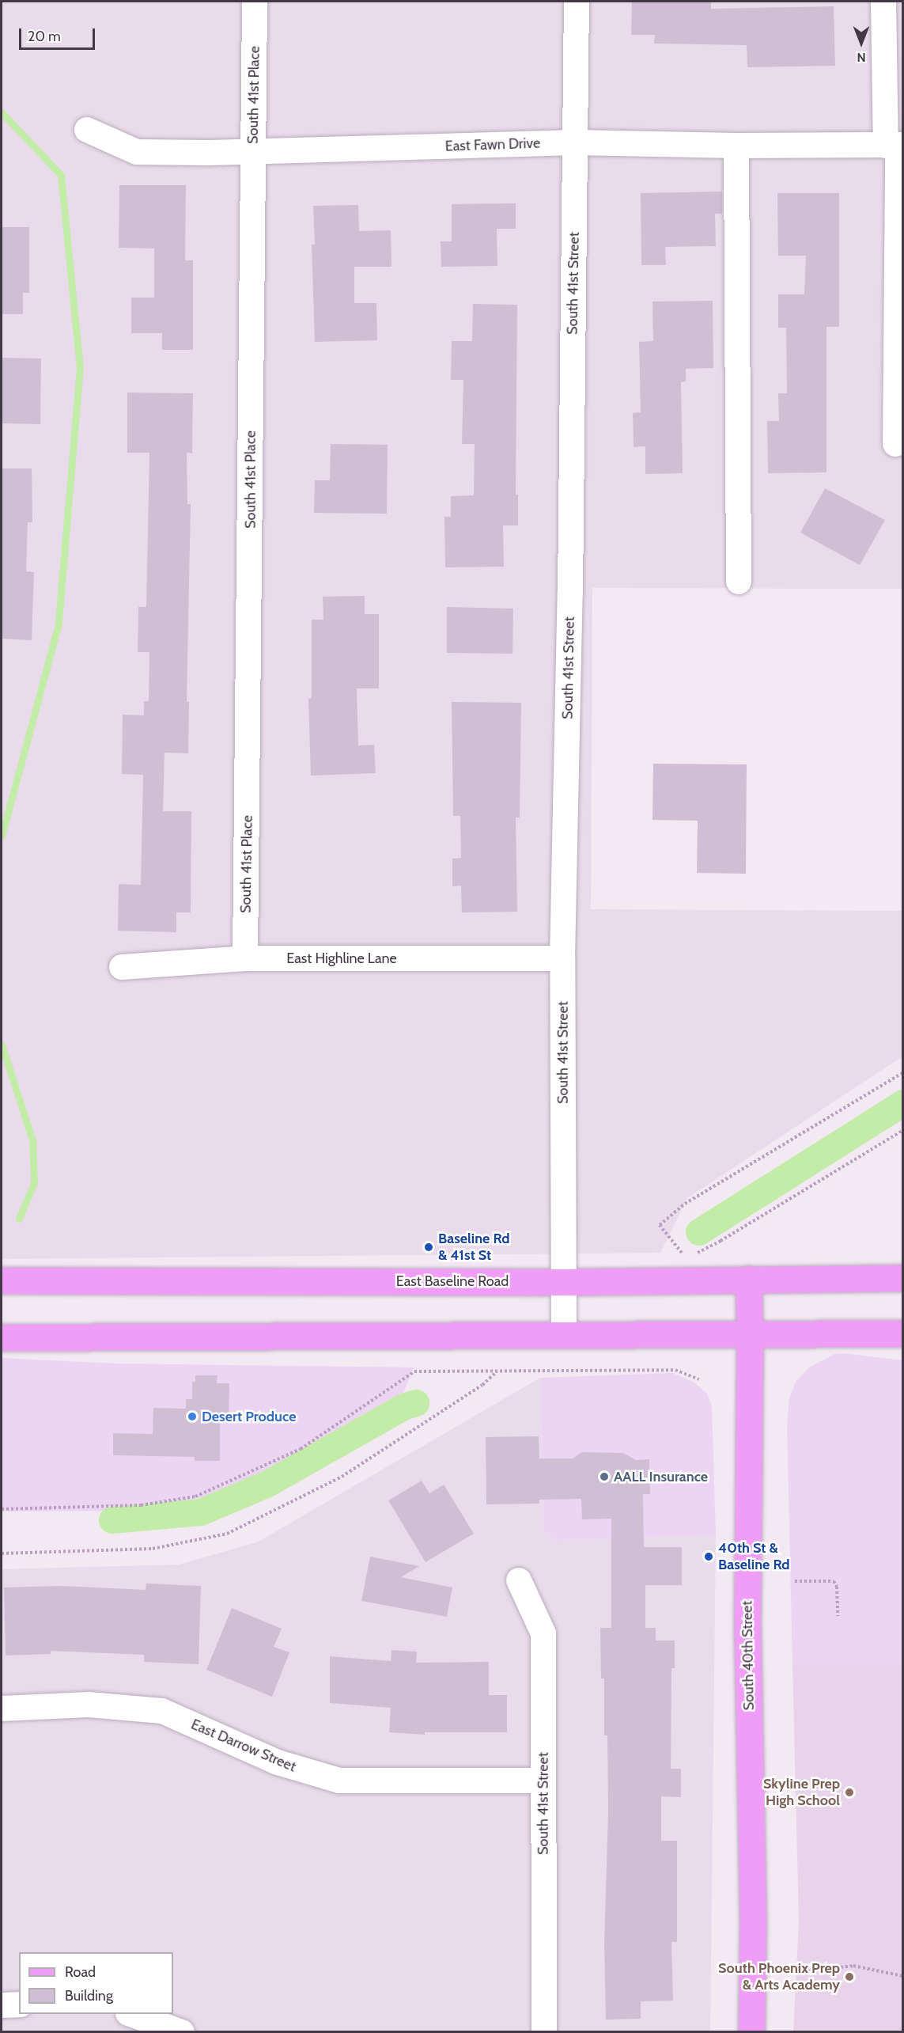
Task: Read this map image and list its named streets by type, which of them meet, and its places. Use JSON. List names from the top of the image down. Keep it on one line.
{"streets":{"main road":["East Baseline Road","South 40th Street"],"street":["South 41st Place","East Fawn Drive","South 41st Street","East Highline Lane","East Darrow Street"]},"crossings":[["South 41st Place","East Fawn Drive"],["South 41st Place","East Highline Lane"],["East Fawn Drive","South 41st Street"],["South 41st Street","East Highline Lane"],["South 41st Street","East Baseline Road"],["South 41st Street","East Darrow Street"],["East Baseline Road","South 40th Street"]],"places":["Baseline Rd & 41st St","Desert Produce","AALL Insurance","40th St & Baseline Rd","Skyline Prep High School","South Phoenix Prep & Arts Academy"],"legend":["Road","Building"],"scale_bar":"20 m","north":"bottom"}
